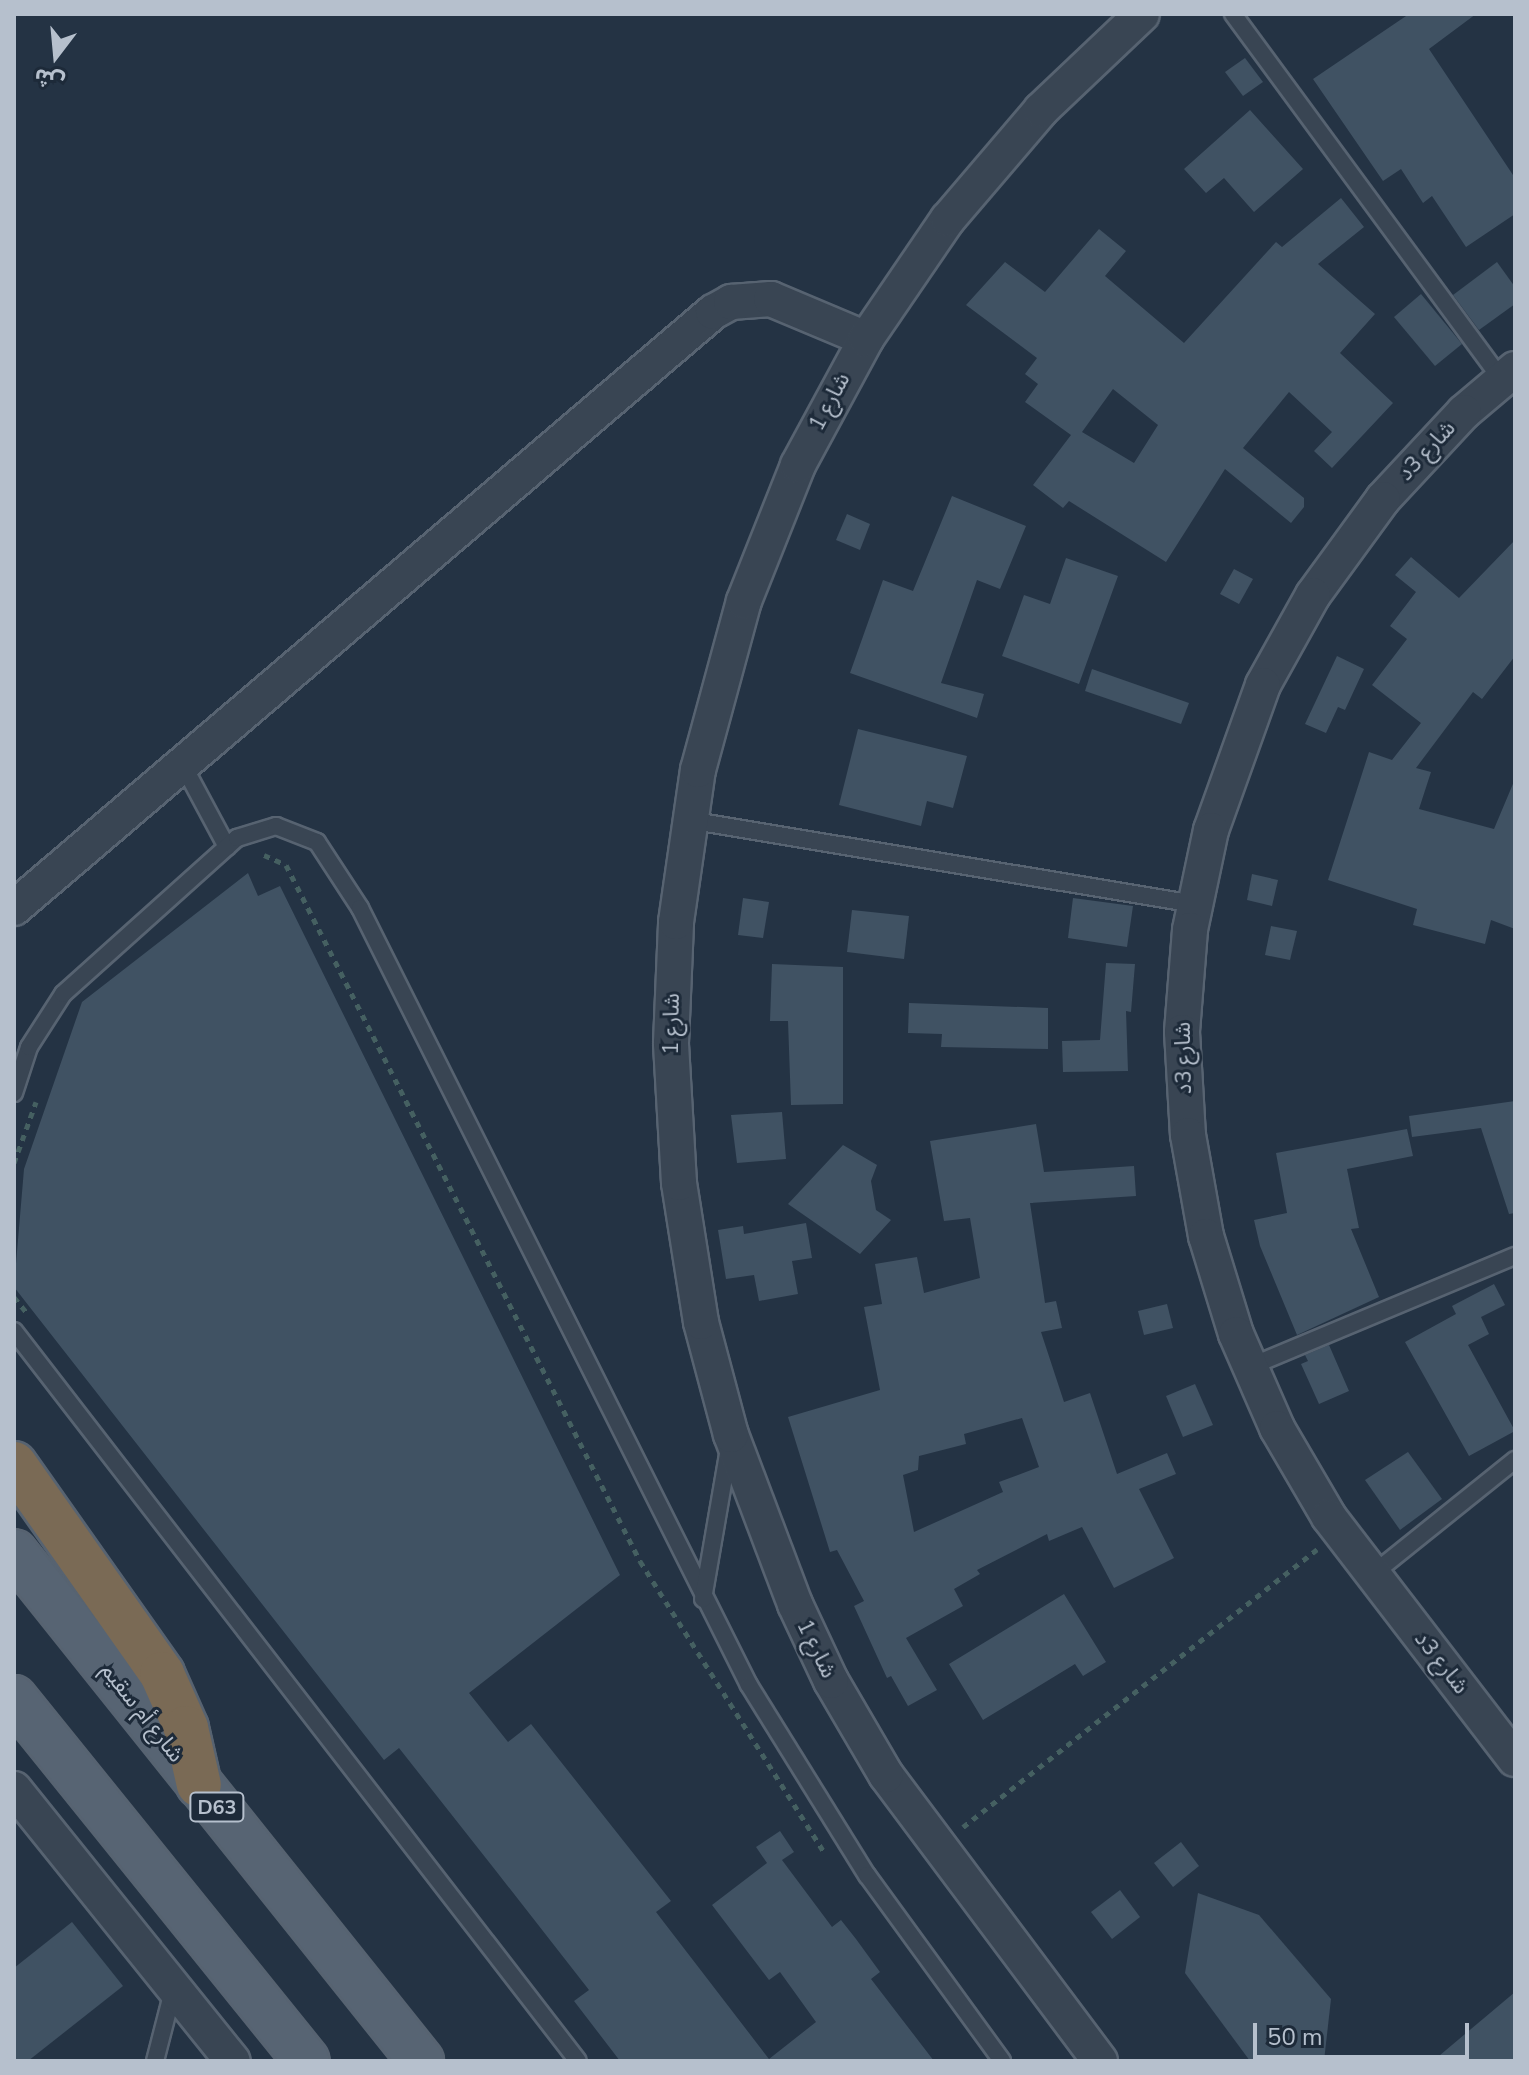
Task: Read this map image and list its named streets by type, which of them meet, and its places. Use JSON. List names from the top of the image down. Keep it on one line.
{"streets":{"main road":["شارع أم سقيم","D63"],"street":["شارع 1","شارع 3د"]},"scale_bar":"50 m","north":"bottom"}
